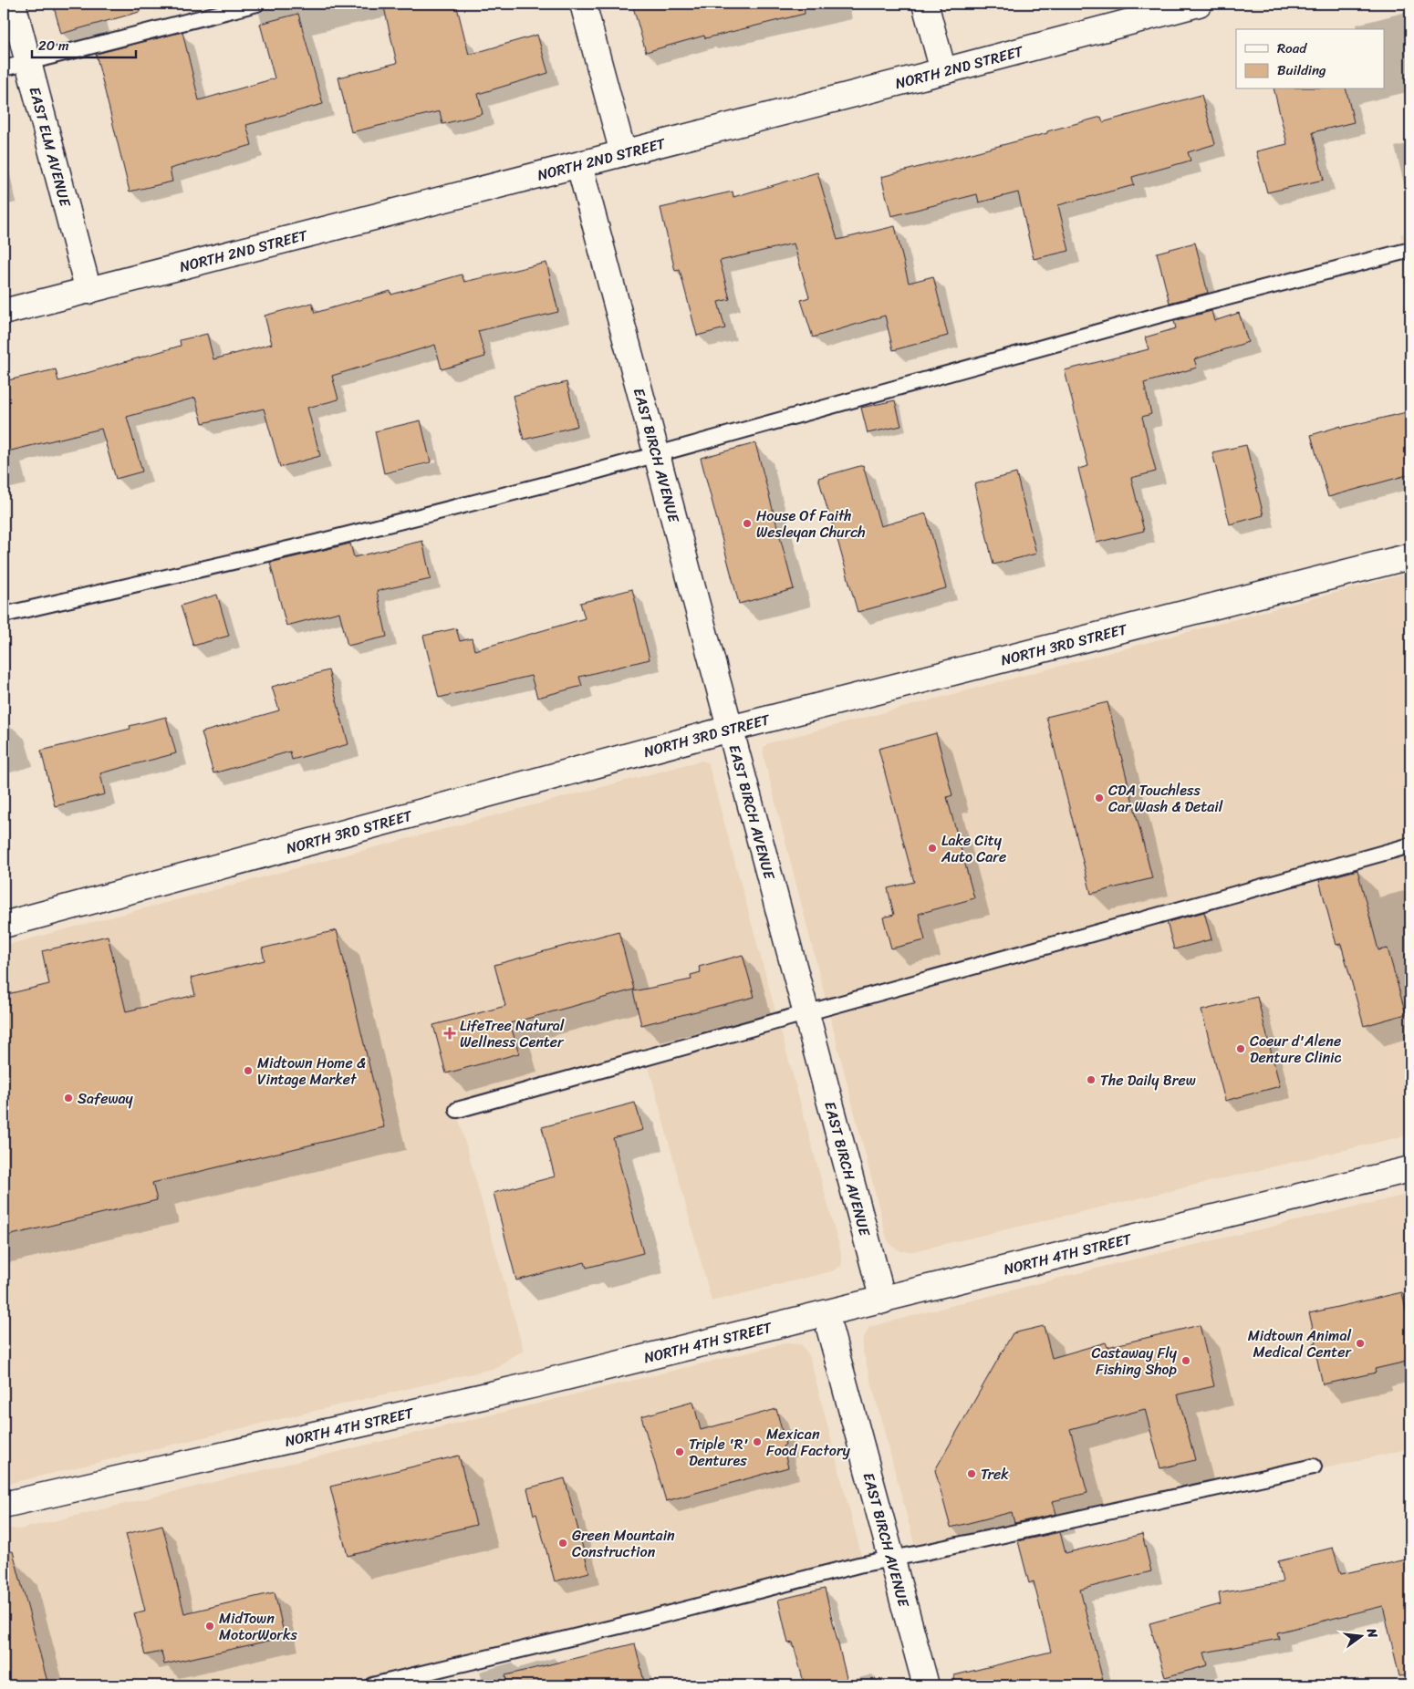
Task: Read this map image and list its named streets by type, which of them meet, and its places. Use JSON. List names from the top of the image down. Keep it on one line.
{"streets":{"street":["NORTH 2ND STREET","EAST ELM AVENUE","EAST BIRCH AVENUE","NORTH 3RD STREET","NORTH 4TH STREET"]},"crossings":[["NORTH 2ND STREET","EAST ELM AVENUE"],["NORTH 2ND STREET","EAST BIRCH AVENUE"],["EAST BIRCH AVENUE","NORTH 3RD STREET"],["EAST BIRCH AVENUE","NORTH 4TH STREET"]],"places":{"other":["House Of Faith Wesleyan Church","CDA Touchless Car Wash & Detail","Lake City Auto Care","Coeur d'Alene Denture Clinic","Midtown Home & Vintage Market","The Daily Brew","Safeway","Midtown Animal Medical Center","Castaway Fly Fishing Shop","Mexican Food Factory","Triple 'R' Dentures","Trek","Green Mountain Construction","MidTown MotorWorks"],"health":["LifeTree Natural Wellness Center"]},"legend":["Road","Building"],"scale_bar":"20 m","north":"right"}
